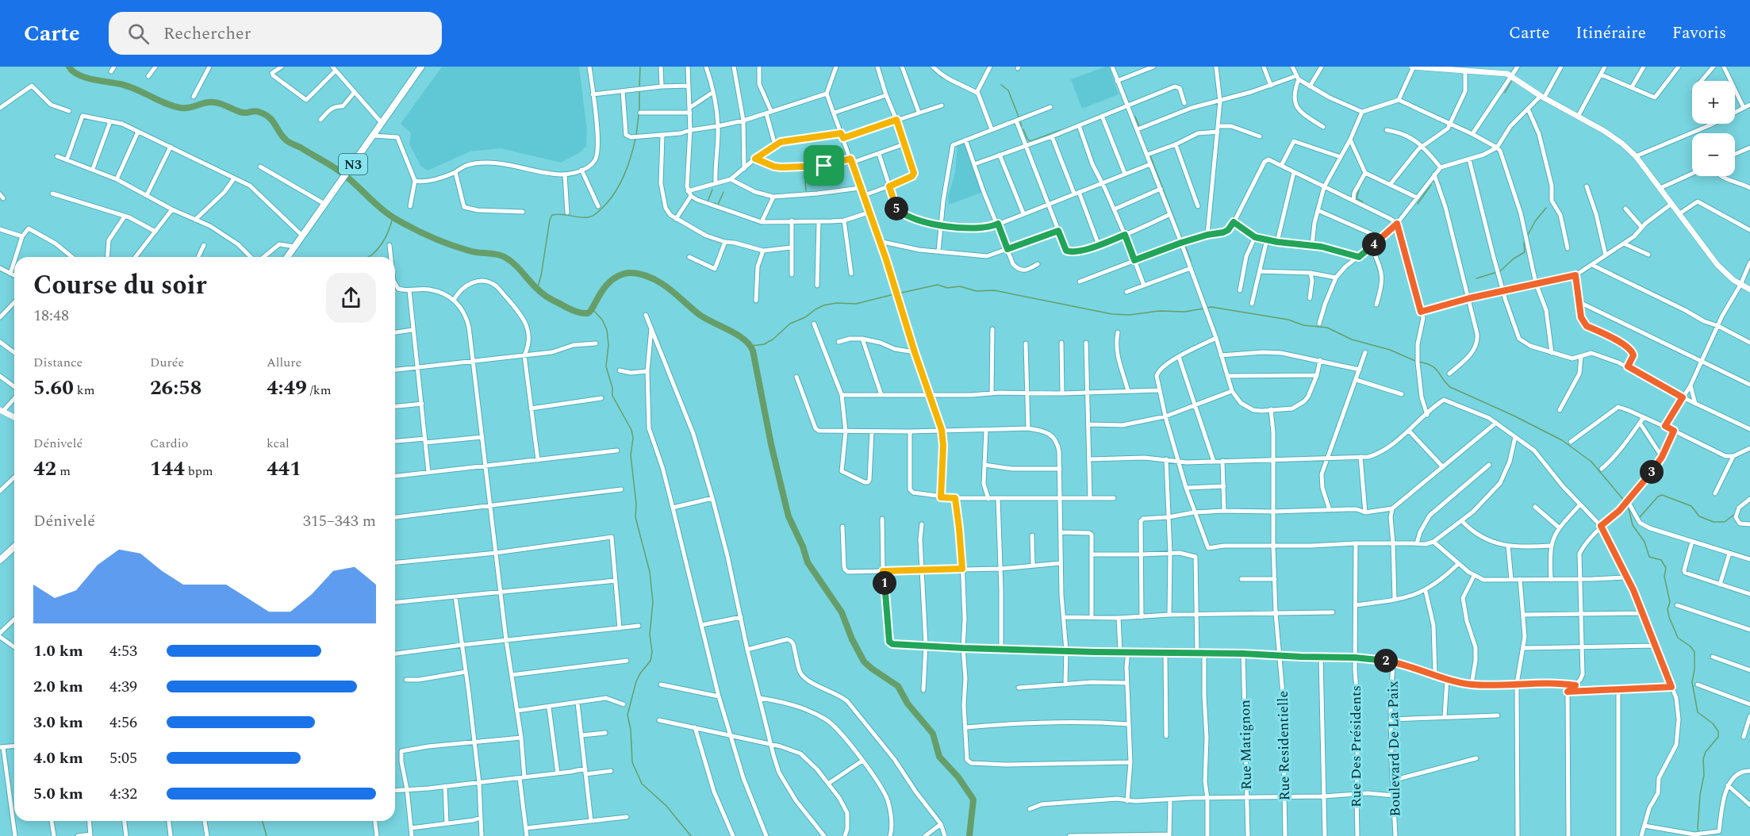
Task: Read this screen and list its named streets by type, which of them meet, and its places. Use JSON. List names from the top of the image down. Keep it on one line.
{"streets":{"highway":["N3"],"street":["Rue Matignon","Rue Residentielle","Rue Des Présidents","Boulevard De La Paix"]},"page":{"header":"Carte","search":"Rechercher","nav":["Carte","Itinéraire","Favoris"],"map_buttons":["+","−"],"pins":["5","4","3","1","2"],"heading":["Course du soir","18:48"],"stats":[["Distance","5.60 km"],["Durée","26:58"],["Allure","4:49 /km"],["Dénivelé","42 m"],["Cardio","144 bpm"],["kcal","441"]],"chart":["Dénivelé","315–343 m"],"list":[{"name":"1.0 km","note":"4:53"},{"name":"2.0 km","note":"4:39"},{"name":"3.0 km","note":"4:56"},{"name":"4.0 km","note":"5:05"},{"name":"5.0 km","note":"4:32"}]}}
